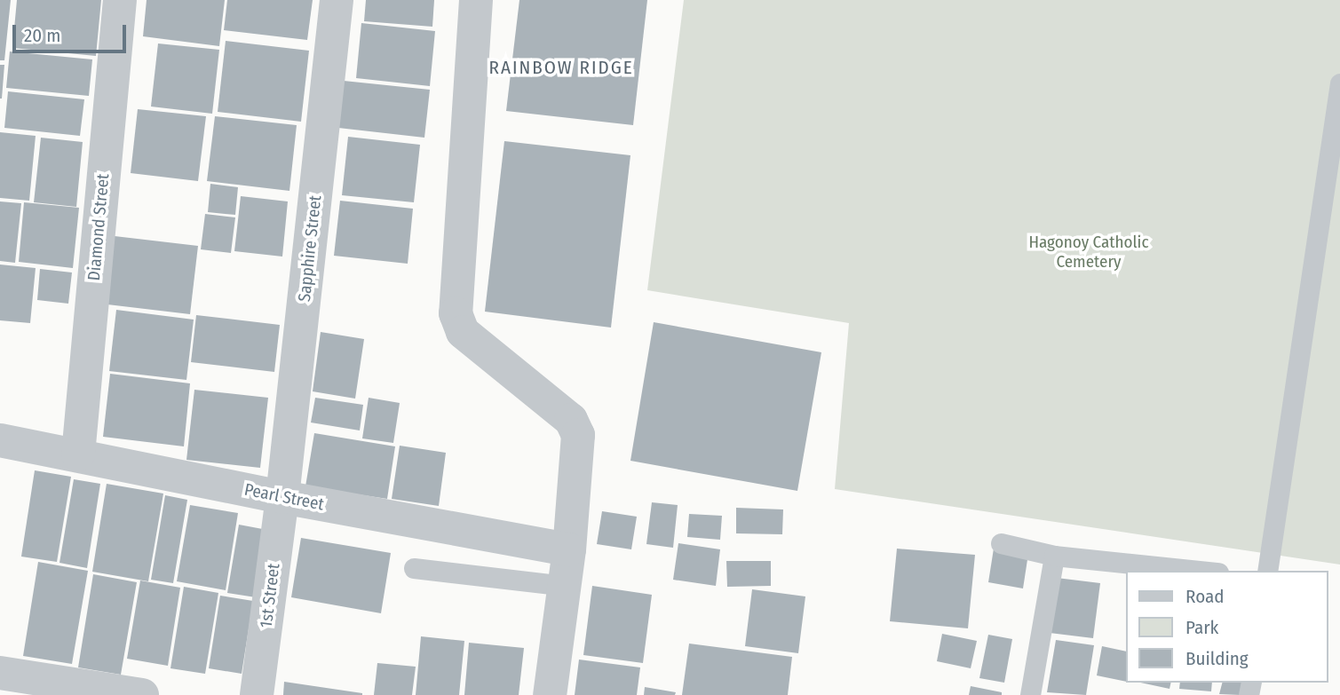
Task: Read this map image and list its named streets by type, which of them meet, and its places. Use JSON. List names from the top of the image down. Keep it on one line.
{"streets":{"street":["Diamond Street","Sapphire Street","Pearl Street","1st Street"]},"crossings":[["Diamond Street","Pearl Street"],["Sapphire Street","Pearl Street"],["Sapphire Street","1st Street"],["Pearl Street","1st Street"]],"districts":["RAINBOW RIDGE"],"parks":["Hagonoy Catholic Cemetery"],"legend":["Road","Park","Building"],"scale_bar":"20 m"}
